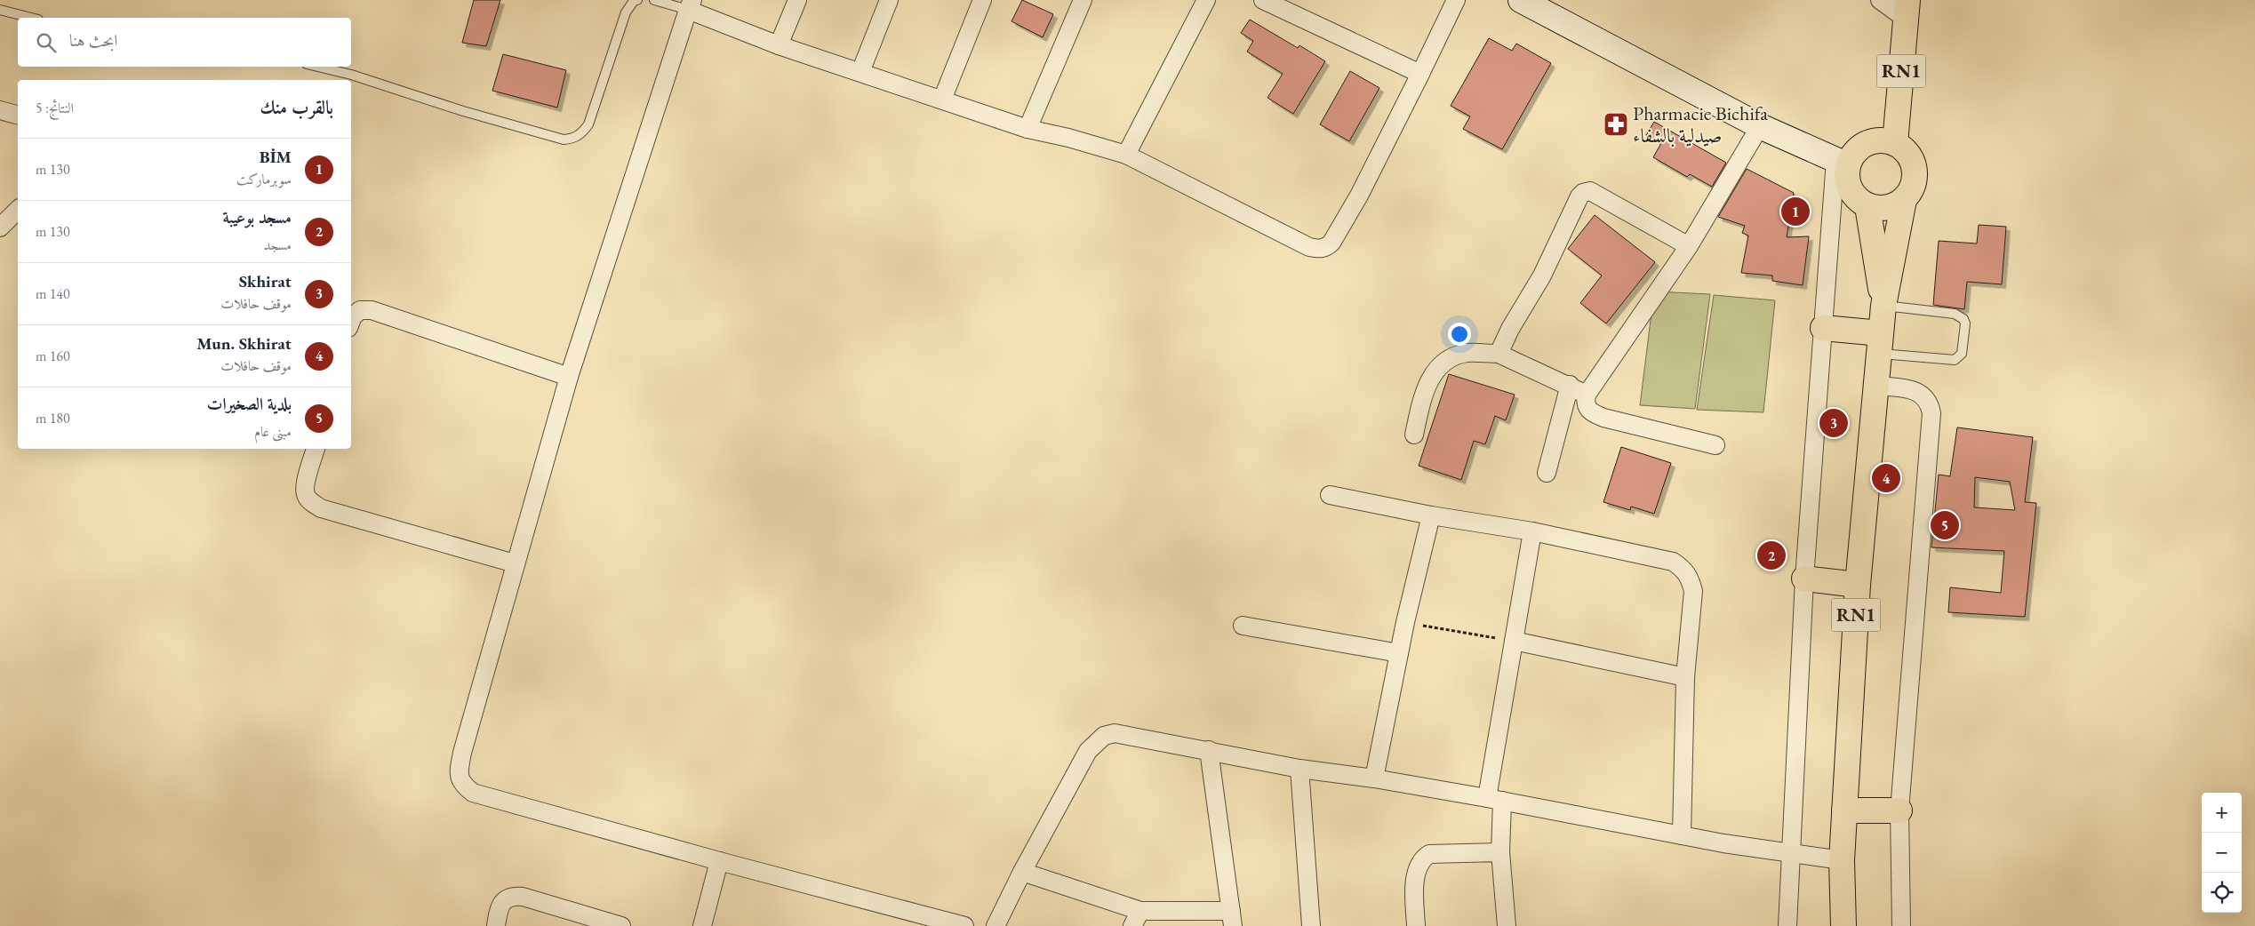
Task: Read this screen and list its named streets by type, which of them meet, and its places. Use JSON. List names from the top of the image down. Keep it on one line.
{"streets":{"main road":["RN1"]},"places":{"pharmacy":["Pharmacie Bichifa صيدلية بالشفاء"]},"page":{"search":"ابحث هنا","heading":["بالقرب منك","النتائج: 5"],"list":[{"mark":"1","name":"BİM","note":"سوبرماركت","value":"130 m"},{"mark":"2","name":"مسجد بوعيبة","note":"مسجد","value":"130 m"},{"mark":"3","name":"Skhirat","note":"موقف حافلات","value":"140 m"},{"mark":"4","name":"Mun. Skhirat","note":"موقف حافلات","value":"160 m"},{"mark":"5","name":"بلدية الصخيرات","note":"مبنى عام","value":"180 m"}],"pins":["1","3","4","5","2"],"map_buttons":["+","−"]}}
